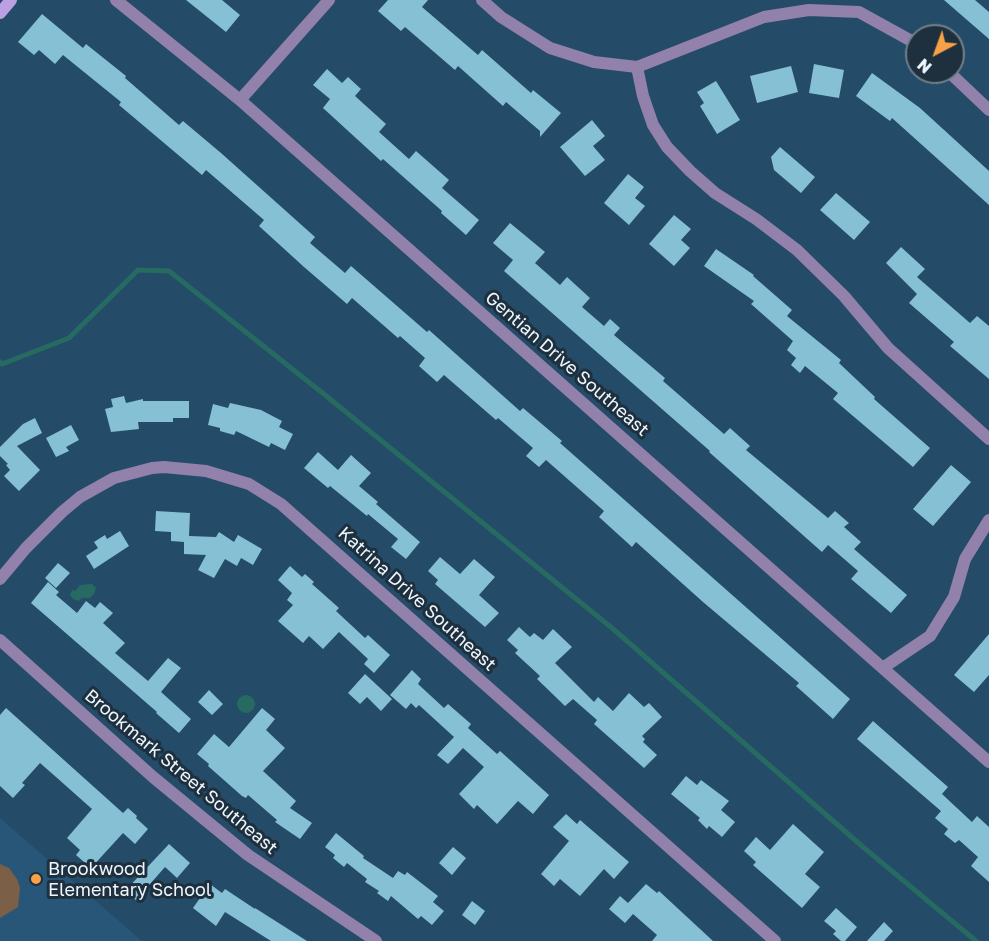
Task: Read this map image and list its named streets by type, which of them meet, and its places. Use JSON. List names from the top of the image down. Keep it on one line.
{"streets":{"street":["Gentian Drive Southeast","Katrina Drive Southeast","Brookmark Street Southeast"]},"places":["Brookwood Elementary School"],"north":"bottom left"}
